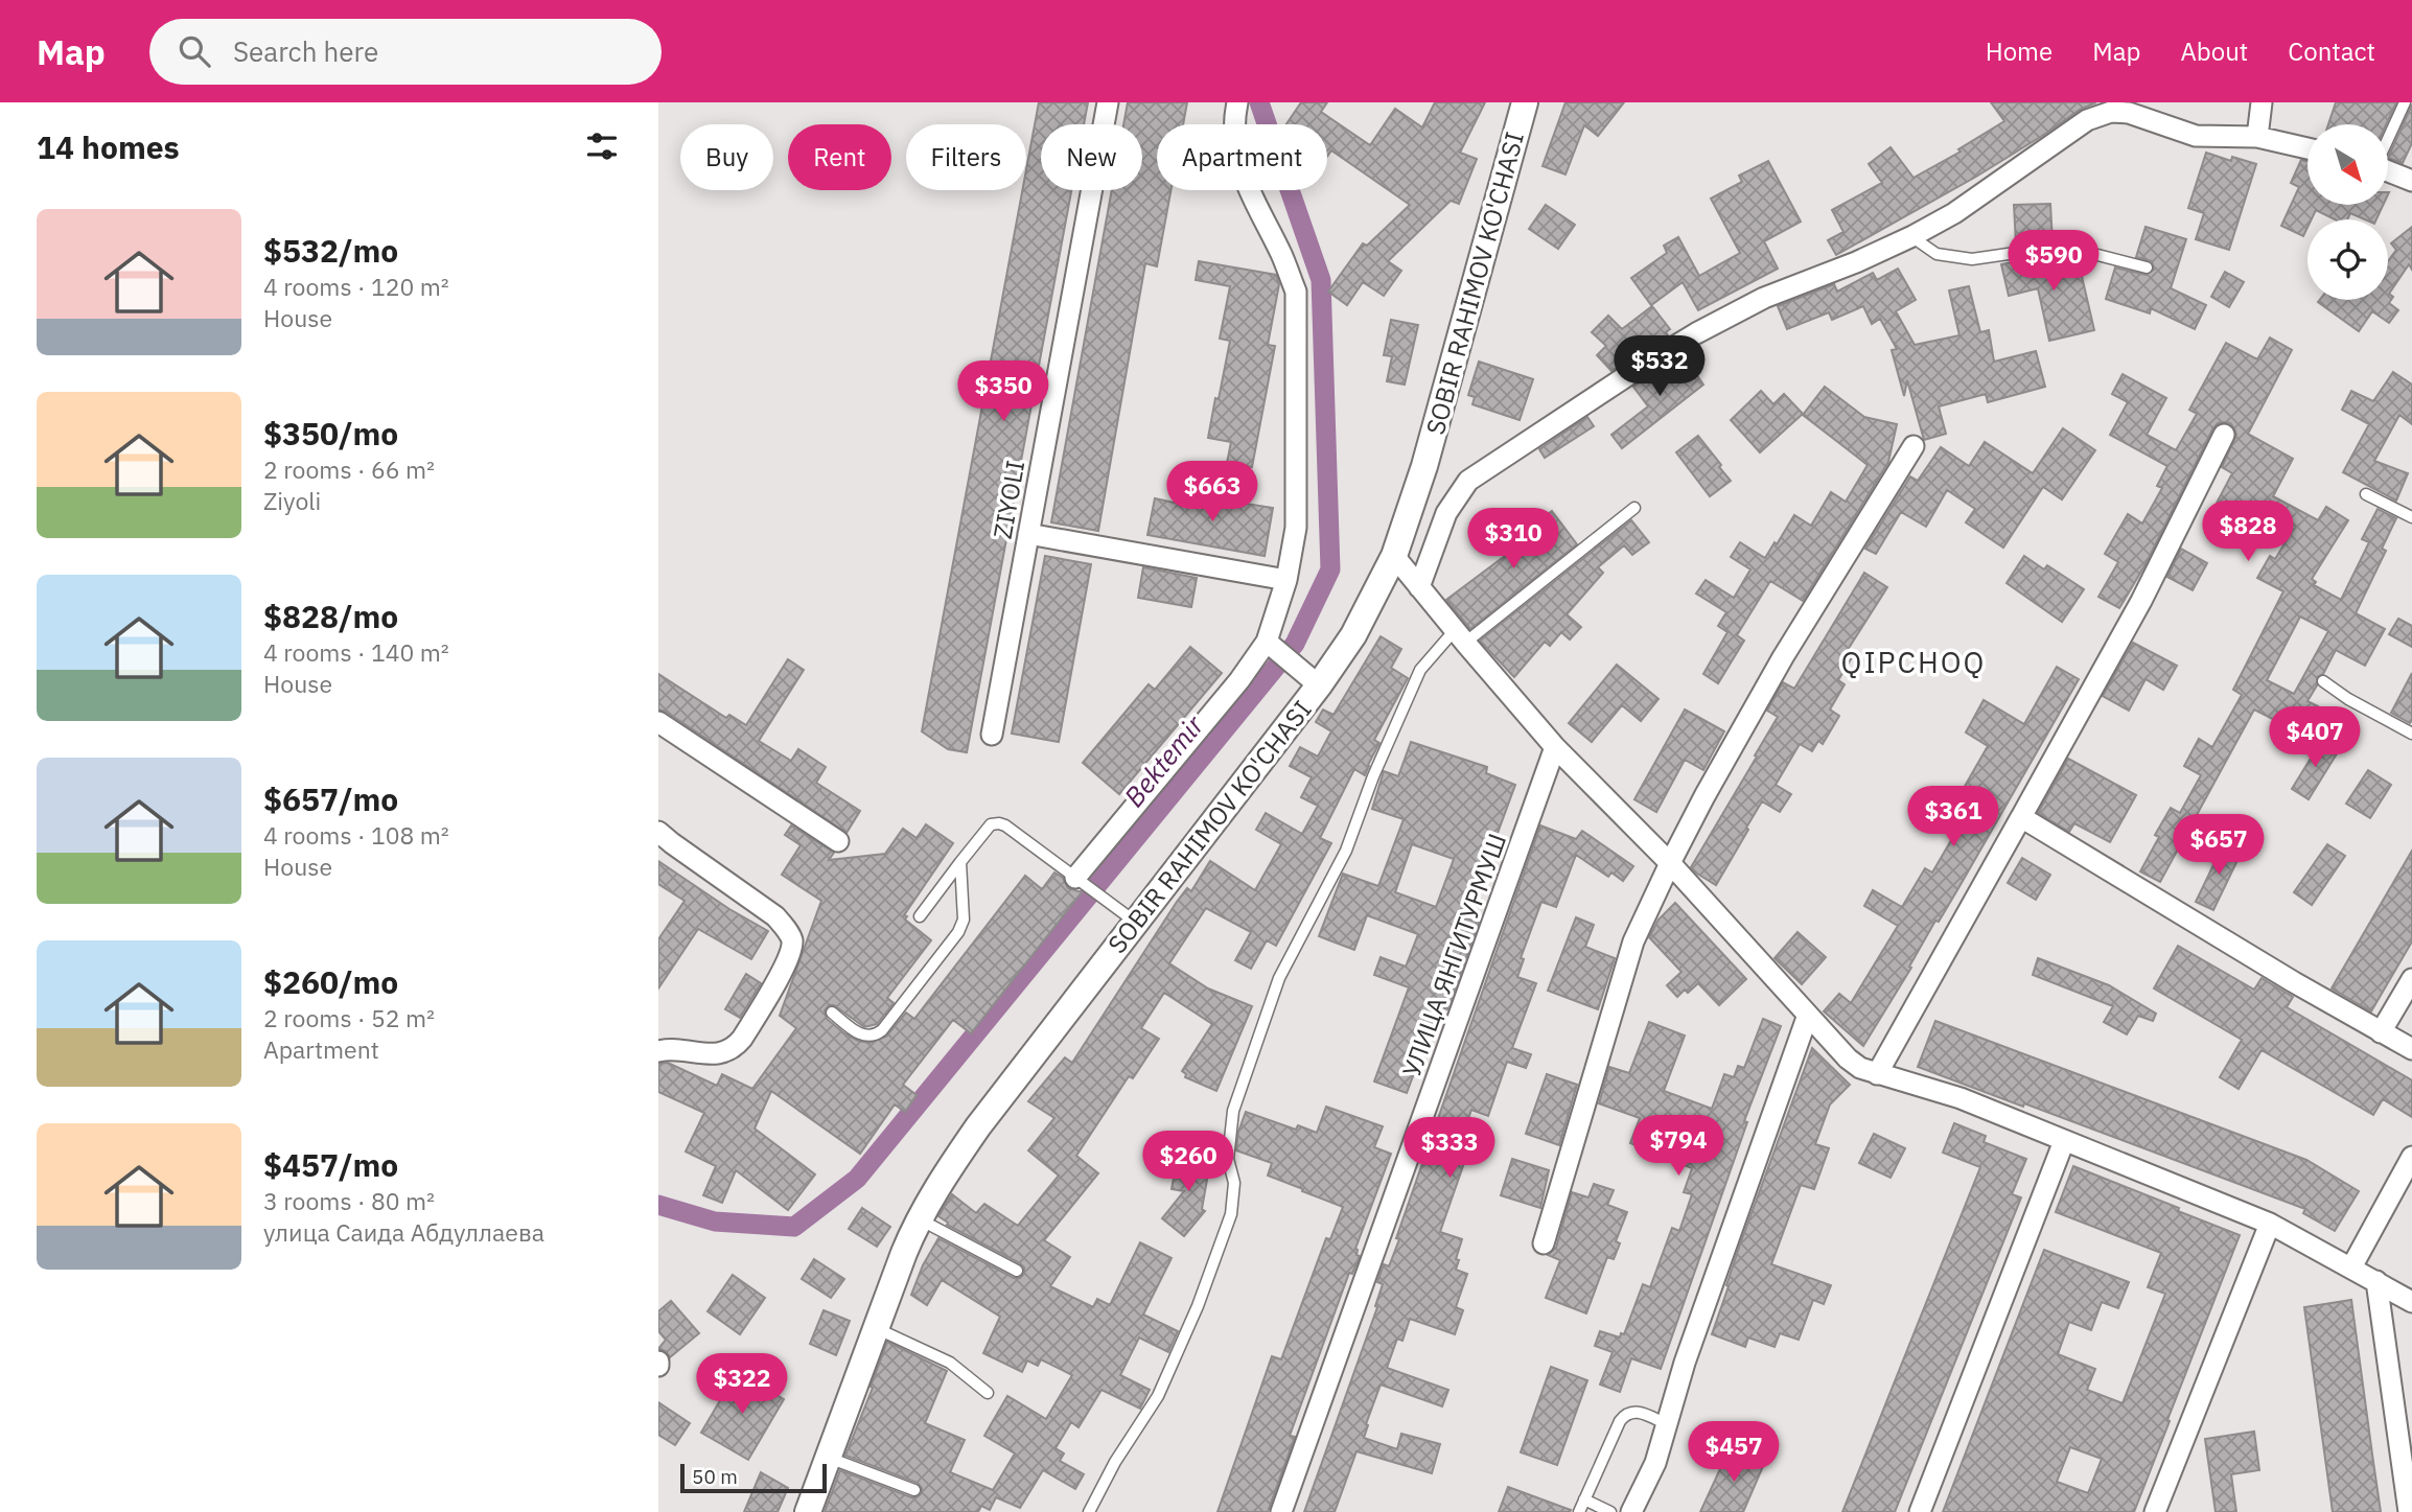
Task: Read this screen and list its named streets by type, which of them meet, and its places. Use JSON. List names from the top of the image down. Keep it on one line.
{"streets":{"street":["SOBIR RAHIMOV KO'CHASI","ZIYOLI","УЛИЦА ЯНГИТУРМУШ"]},"districts":["QIPCHOQ"],"water":["Bektemir"],"scale_bar":"50 m","north":"bottom right","page":{"header":"Map","search":"Search here","nav":["Home","Map","About","Contact"],"heading":"14 homes","chip":["Buy","Rent","Filters","New","Apartment"],"list":[{"name":"$532/mo","note":"4 rooms · 120 m² · House"},{"name":"$350/mo","note":"2 rooms · 66 m² · Ziyoli"},{"name":"$828/mo","note":"4 rooms · 140 m² · House"},{"name":"$657/mo","note":"4 rooms · 108 m² · House"},{"name":"$260/mo","note":"2 rooms · 52 m² · Apartment"},{"name":"$457/mo","note":"3 rooms · 80 m² · улица Саида Абдуллаева"}],"price":["$590","$532","$350","$663","$828","$310","$407","$361","$657","$794","$333","$260","$322","$457"],"scale":"50 m"}}
